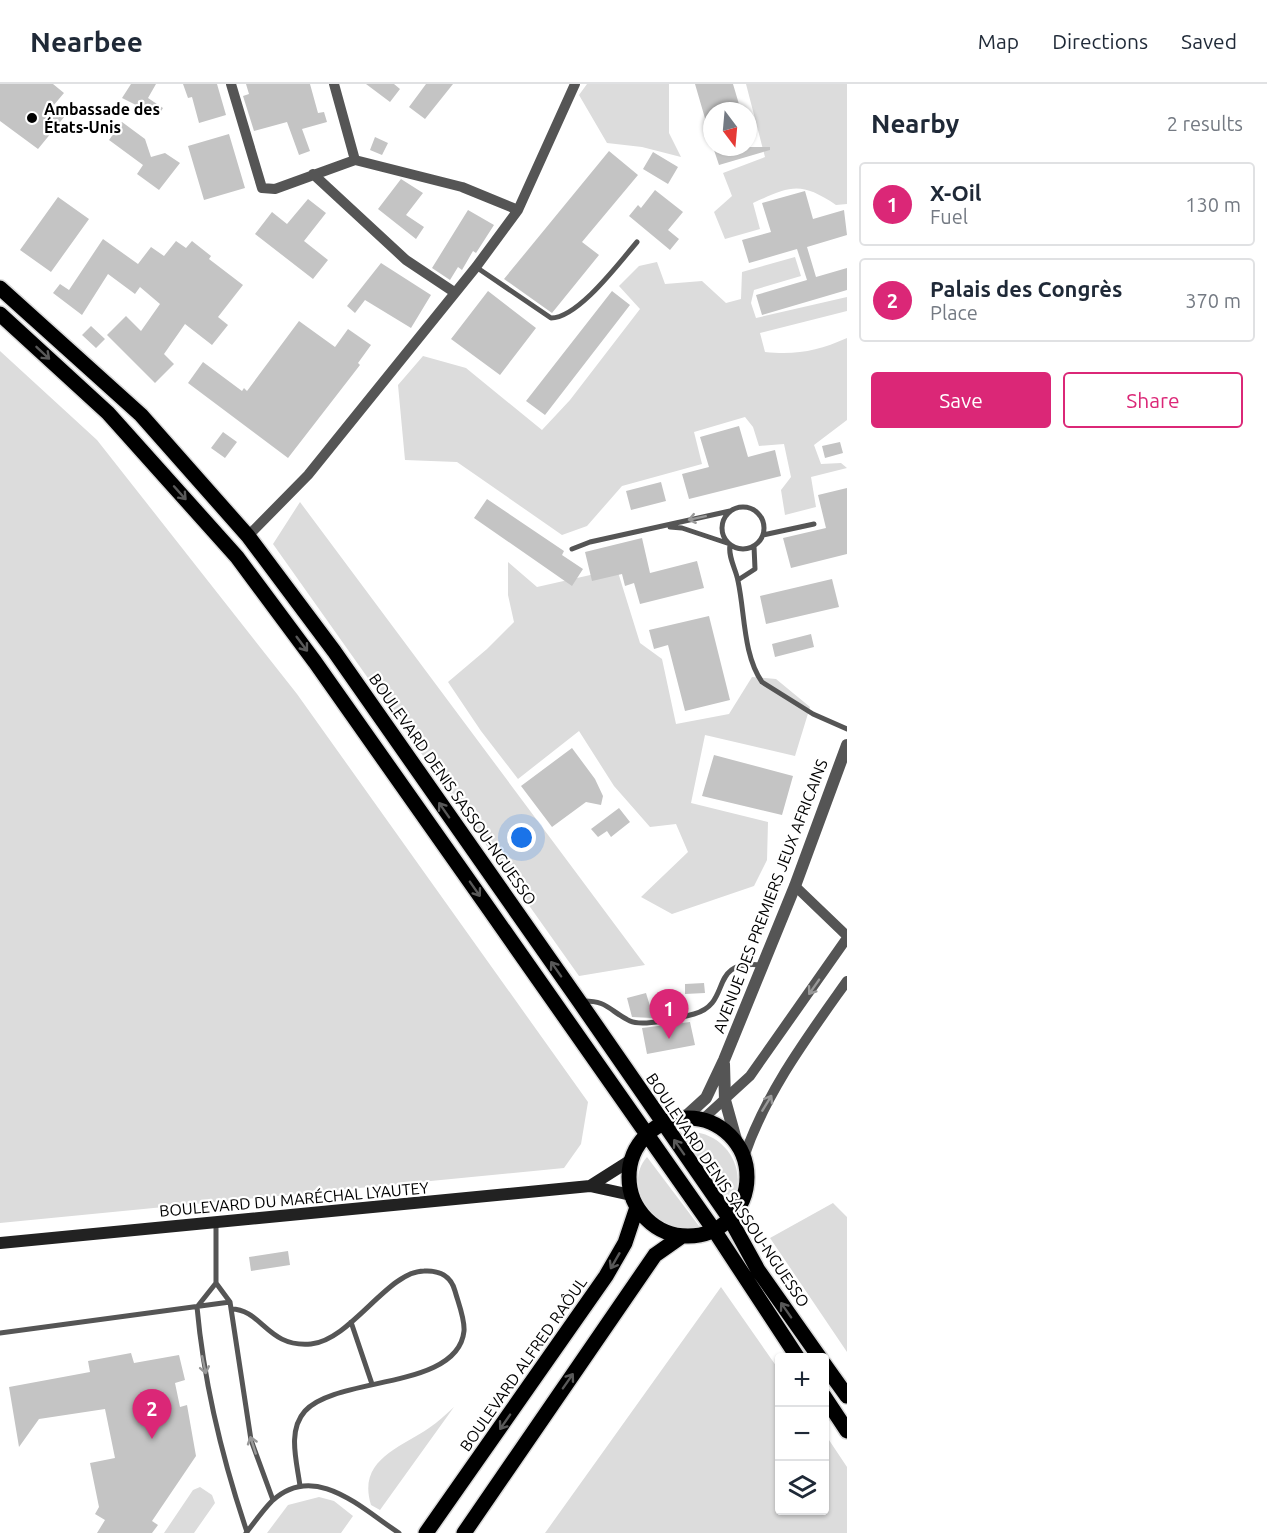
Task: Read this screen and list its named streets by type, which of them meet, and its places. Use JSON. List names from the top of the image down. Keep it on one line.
{"streets":{"main road":["BOULEVARD DENIS SASSOU-NGUESSO","BOULEVARD DU MARÉCHAL LYAUTEY","BOULEVARD ALFRED RAÔUL"],"street":["AVENUE DES PREMIERS JEUX AFRICAINS"]},"crossings":[["BOULEVARD DU MARÉCHAL LYAUTEY","BOULEVARD ALFRED RAÔUL"]],"places":["Ambassade des États-Unis"],"north":"bottom","page":{"header":"Nearbee","nav":["Map","Directions","Saved"],"heading":["Nearby","2 results"],"list":[{"mark":"1","name":"X-Oil","note":"Fuel","value":"130 m"},{"mark":"2","name":"Palais des Congrès","note":"Place","value":"370 m"}],"buttons":["Save","Share"],"pins":["1","2"],"map_buttons":["+","−"]}}
